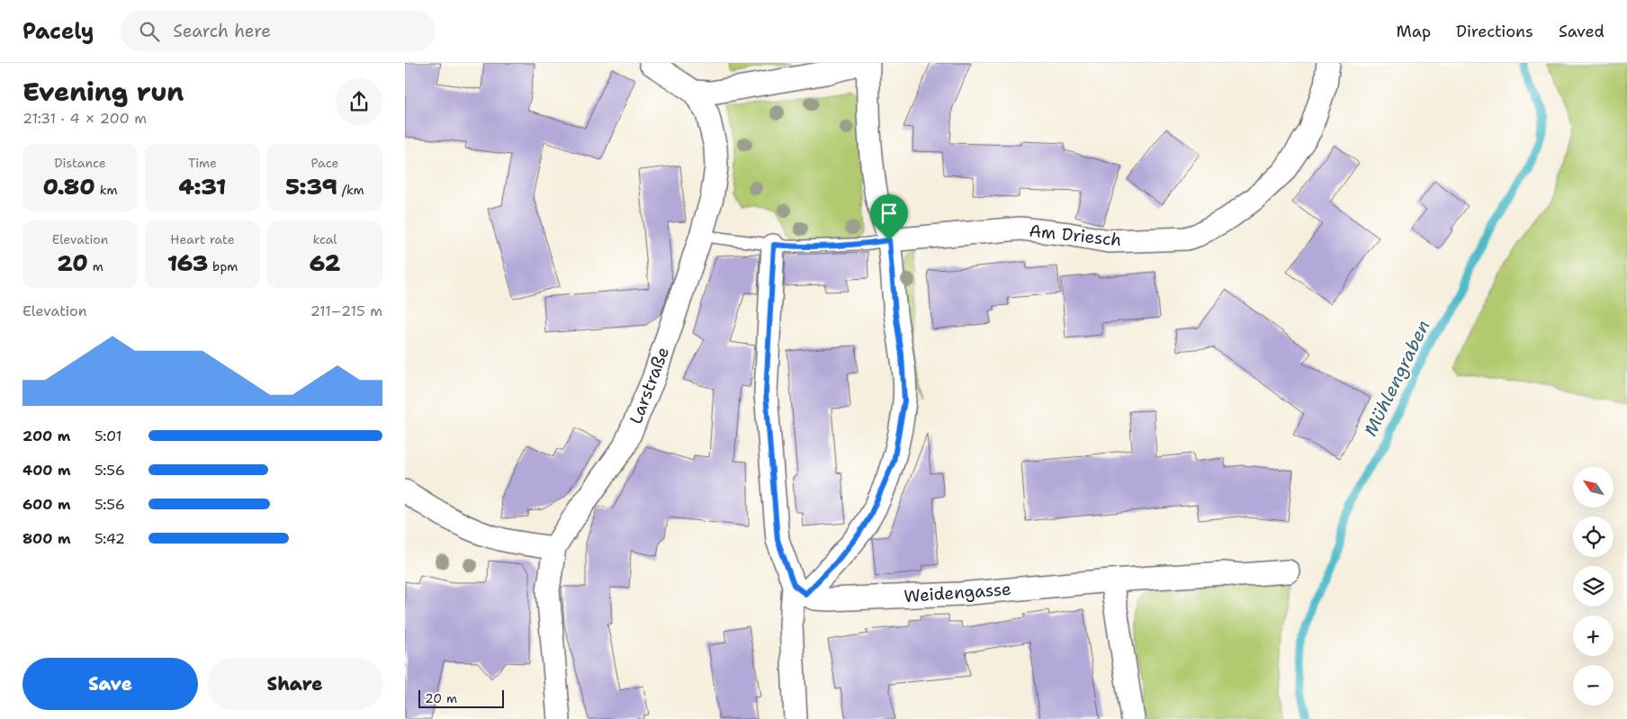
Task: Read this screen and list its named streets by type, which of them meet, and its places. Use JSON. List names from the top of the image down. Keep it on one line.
{"streets":{"street":["Am Driesch","Larstraße","Weidengasse"]},"water":["Mühlengraben"],"scale_bar":"20 m","north":"top left","page":{"header":"Pacely","search":"Search here","nav":["Map","Directions","Saved"],"heading":["Evening run","21:31 · 4 × 200 m"],"stats":[["Distance","0.80 km"],["Time","4:31"],["Pace","5:39 /km"],["Elevation","20 m"],["Heart rate","163 bpm"],["kcal","62"]],"chart":["Elevation","211–215 m"],"list":[{"name":"200 m","note":"5:01"},{"name":"400 m","note":"5:56"},{"name":"600 m","note":"5:56"},{"name":"800 m","note":"5:42"}],"map_buttons":["+","−"],"buttons":["Save","Share"],"scale":"20 m"}}
